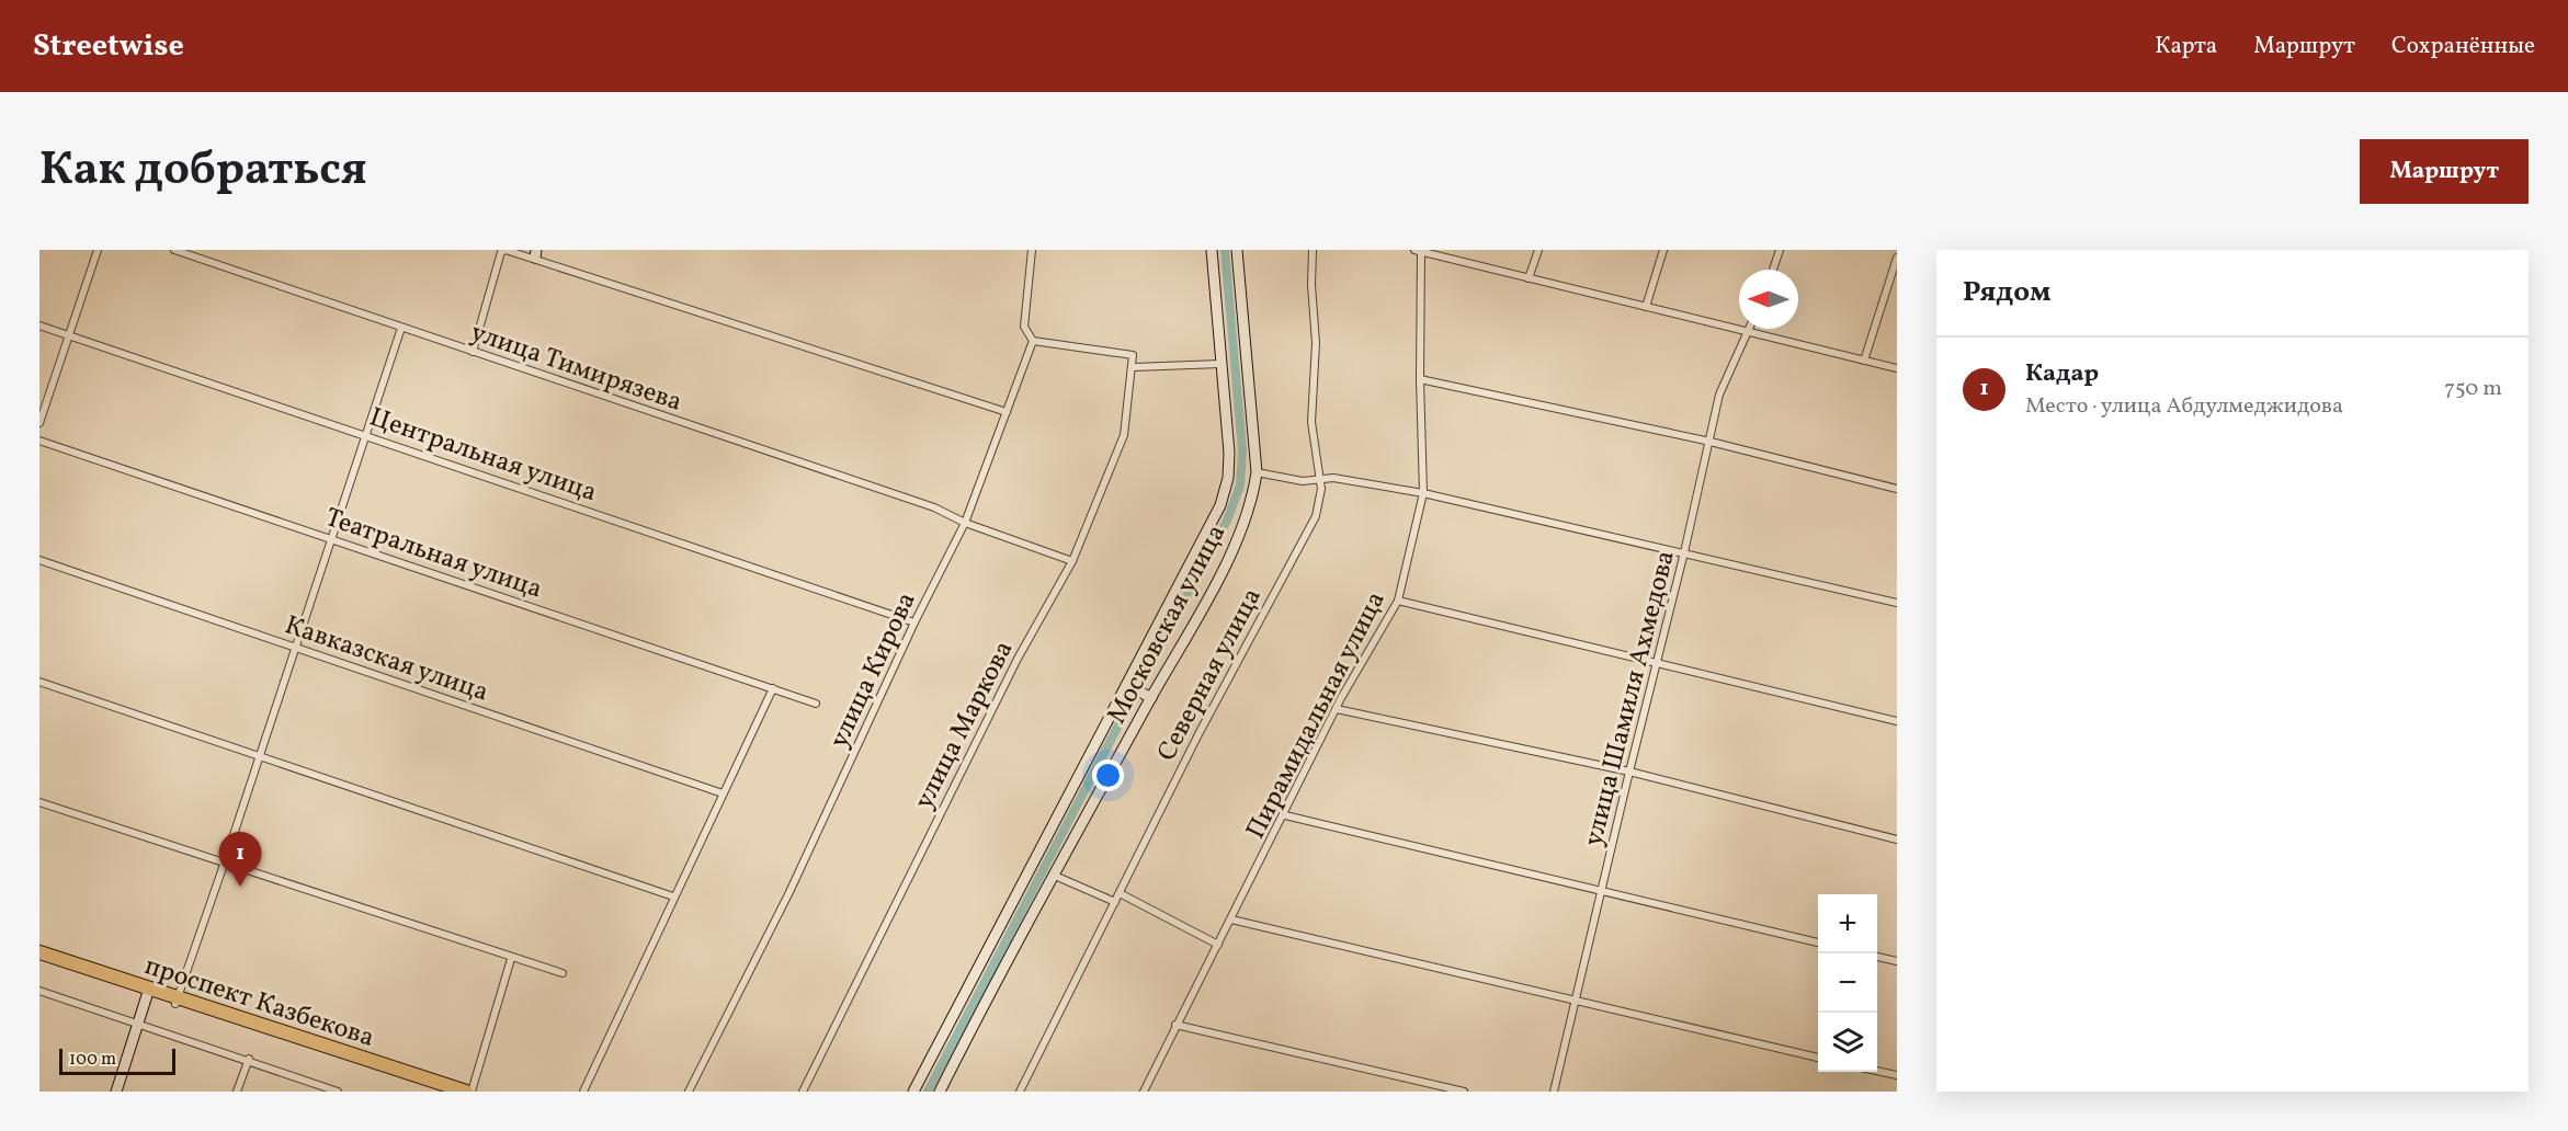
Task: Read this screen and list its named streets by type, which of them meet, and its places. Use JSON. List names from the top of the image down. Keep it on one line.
{"streets":{"highway":["проспект Казбекова"],"main road":["Московская улица"],"street":["улица Тимирязева","Центральная улица","Театральная улица","Кавказская улица","улица Кирова","Северная улица","улица Шамиля Ахмедова","Пирамидальная улица","улица Маркова"]},"crossings":[["улица Тимирязева","улица Кирова"],["улица Тимирязева","улица Маркова"],["Центральная улица","улица Кирова"]],"scale_bar":"100 m","north":"left","page":{"header":"Streetwise","nav":["Карта","Маршрут","Сохранённые"],"title":"Как добраться","buttons":"Маршрут","heading":"Рядом","list":[{"mark":"1","name":"Кадар","note":"Место · улица Абдулмеджидова","value":"750 m"}],"pins":"1","map_buttons":["+","−"],"scale":"100 m"}}
